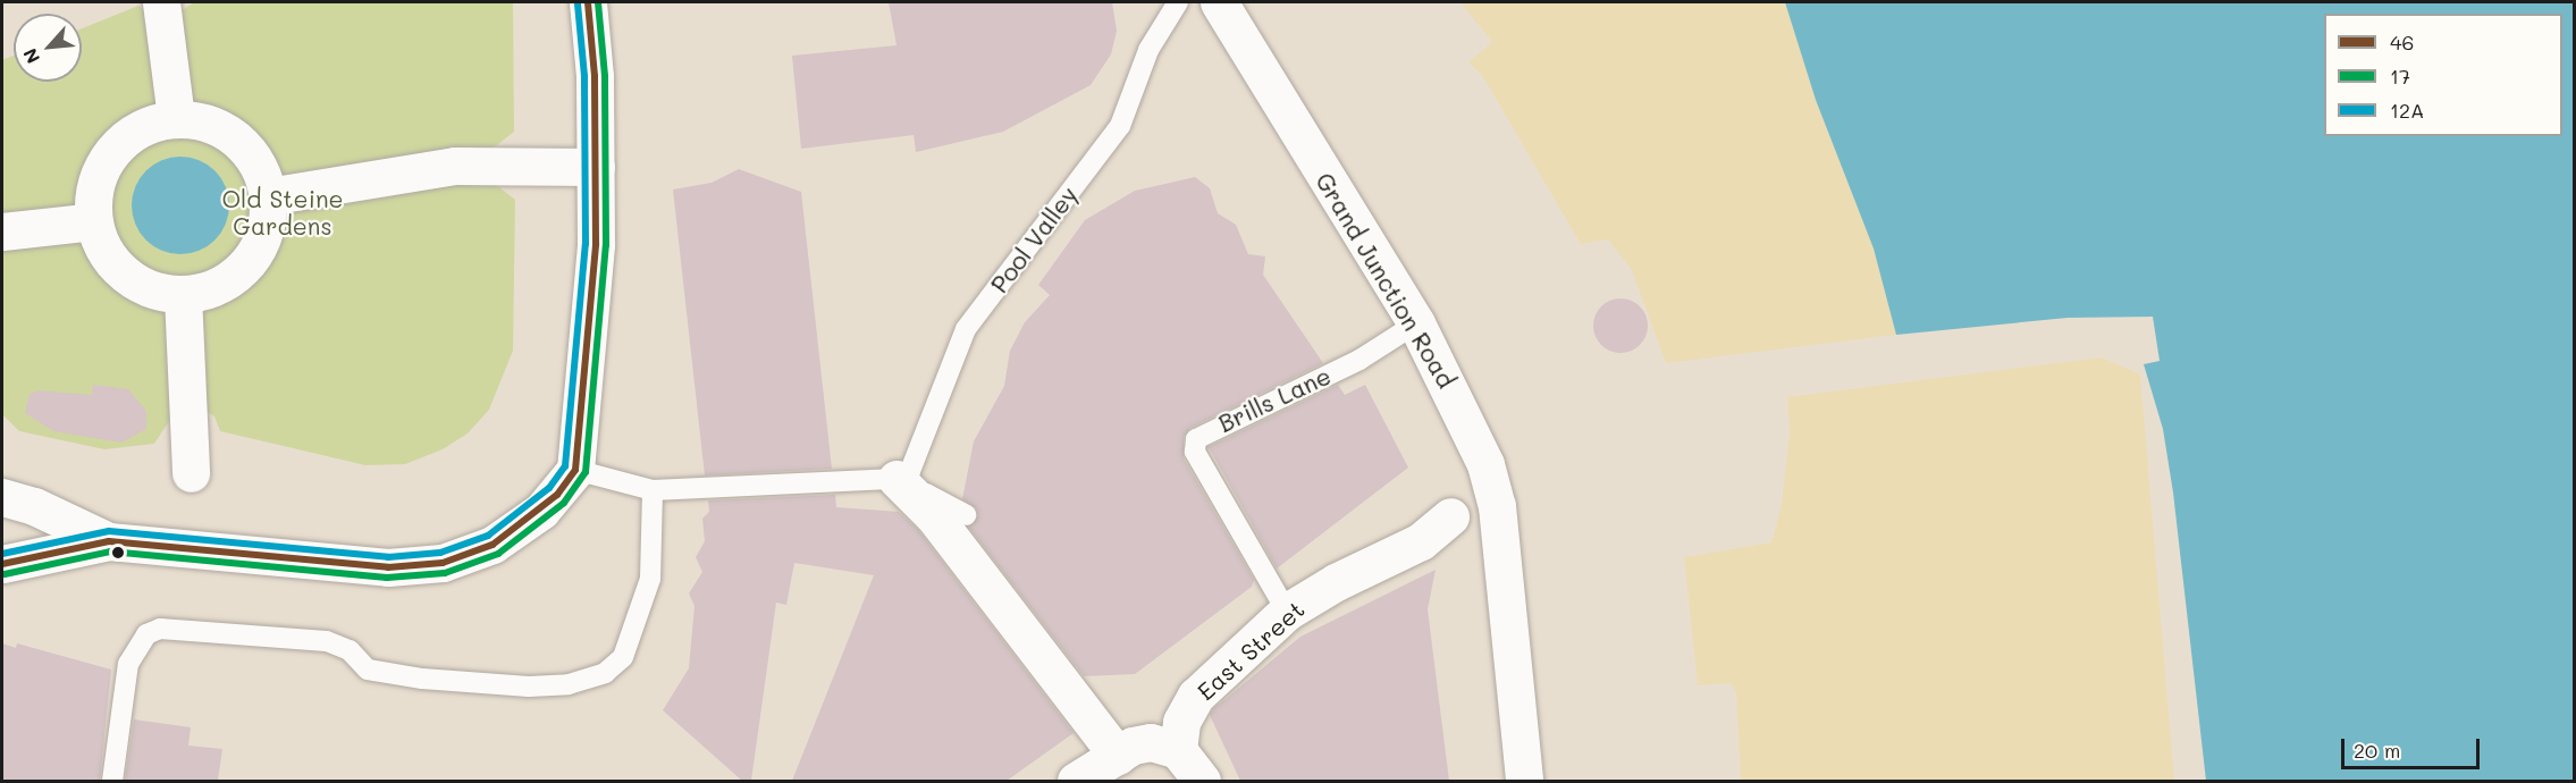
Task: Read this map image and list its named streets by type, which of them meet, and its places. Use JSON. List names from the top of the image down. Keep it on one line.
{"streets":{"street":["Grand Junction Road","East Street"],"lane":["Pool Valley","Brills Lane"]},"crossings":[["Grand Junction Road","Brills Lane"],["Brills Lane","East Street"]],"parks":["Old Steine Gardens"],"lines":["transit line 46","transit line 17","transit line 12A"],"legend":["46","17","12A"],"scale_bar":"20 m","north":"bottom left"}
